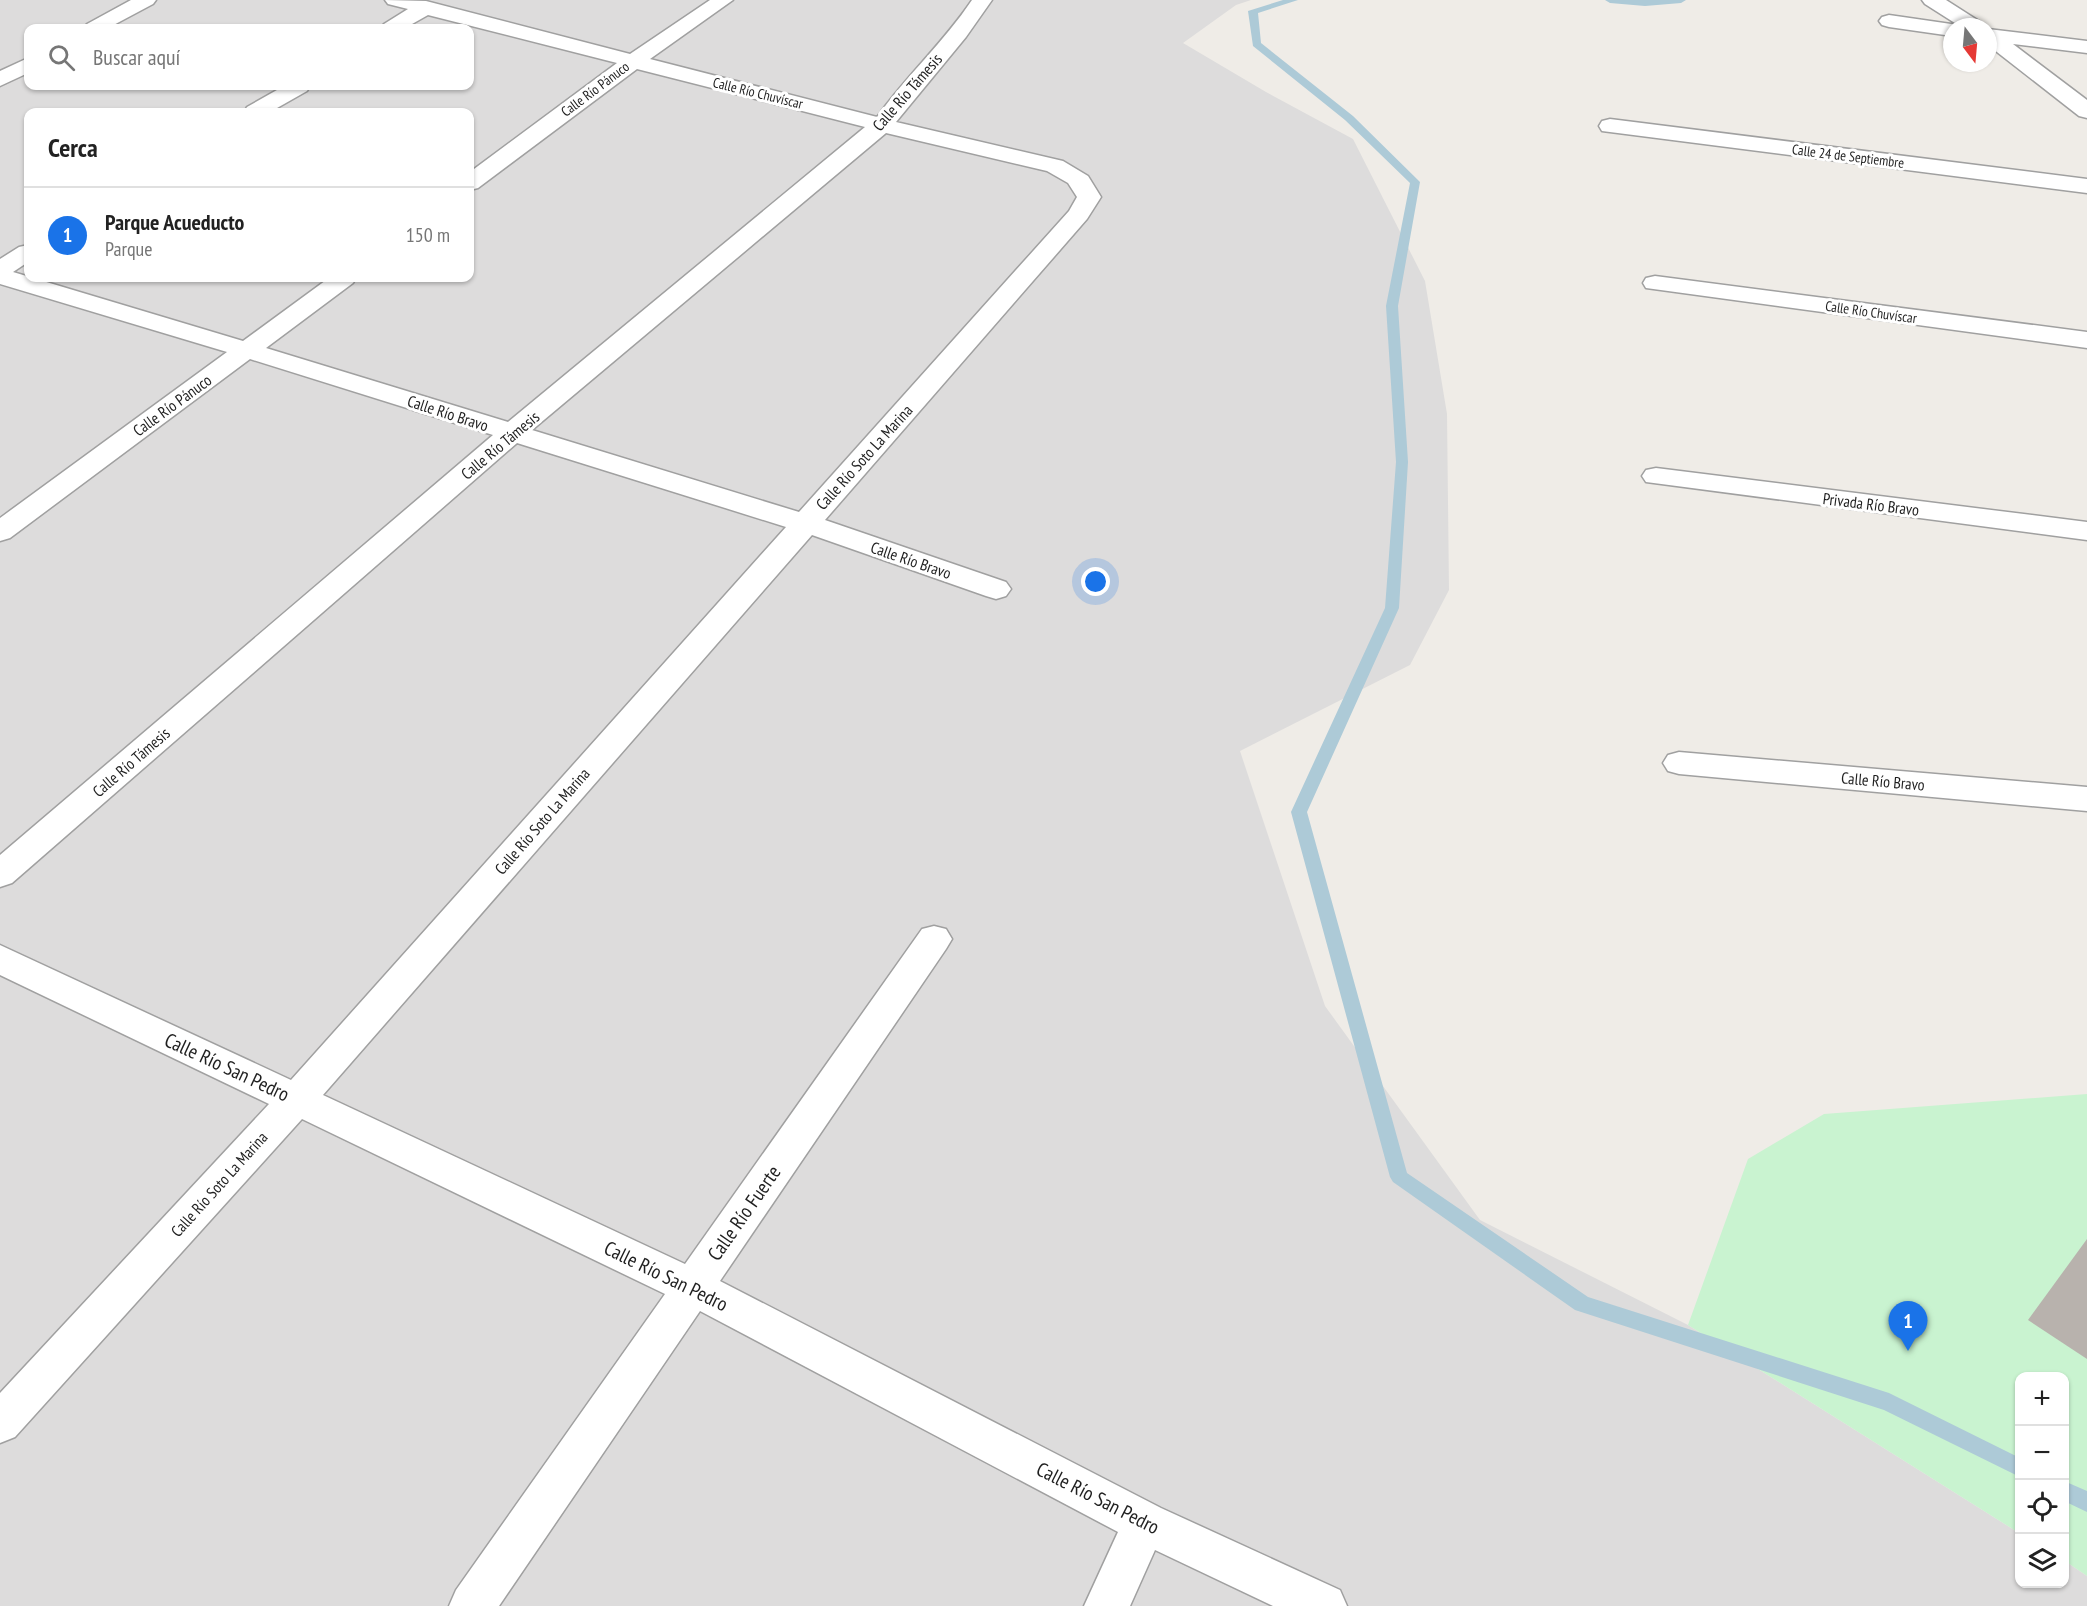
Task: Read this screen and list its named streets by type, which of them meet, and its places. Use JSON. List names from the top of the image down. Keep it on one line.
{"streets":{"street":["Calle Río Pánuco","Calle Río Támesis","Calle Río Chuvíscar","Calle 24 de Septiembre","Calle Río Bravo","Calle Río Soto La Marina","Privada Río Bravo","Calle Río San Pedro","Calle Río Fuerte"]},"crossings":[["Calle Río Pánuco","Calle Río Chuvíscar"],["Calle Río Pánuco","Calle Río Bravo"],["Calle Río Támesis","Calle Río Chuvíscar"],["Calle Río Támesis","Calle Río Bravo"],["Calle Río Chuvíscar","Calle Río Soto La Marina"],["Calle Río Bravo","Calle Río Soto La Marina"],["Calle Río Soto La Marina","Calle Río San Pedro"],["Calle Río San Pedro","Calle Río Fuerte"]],"north":"bottom","page":{"search":"Buscar aquí","heading":"Cerca","list":[{"mark":"1","name":"Parque Acueducto","note":"Parque","value":"150 m"}],"pins":"1","map_buttons":["+","−"]}}
